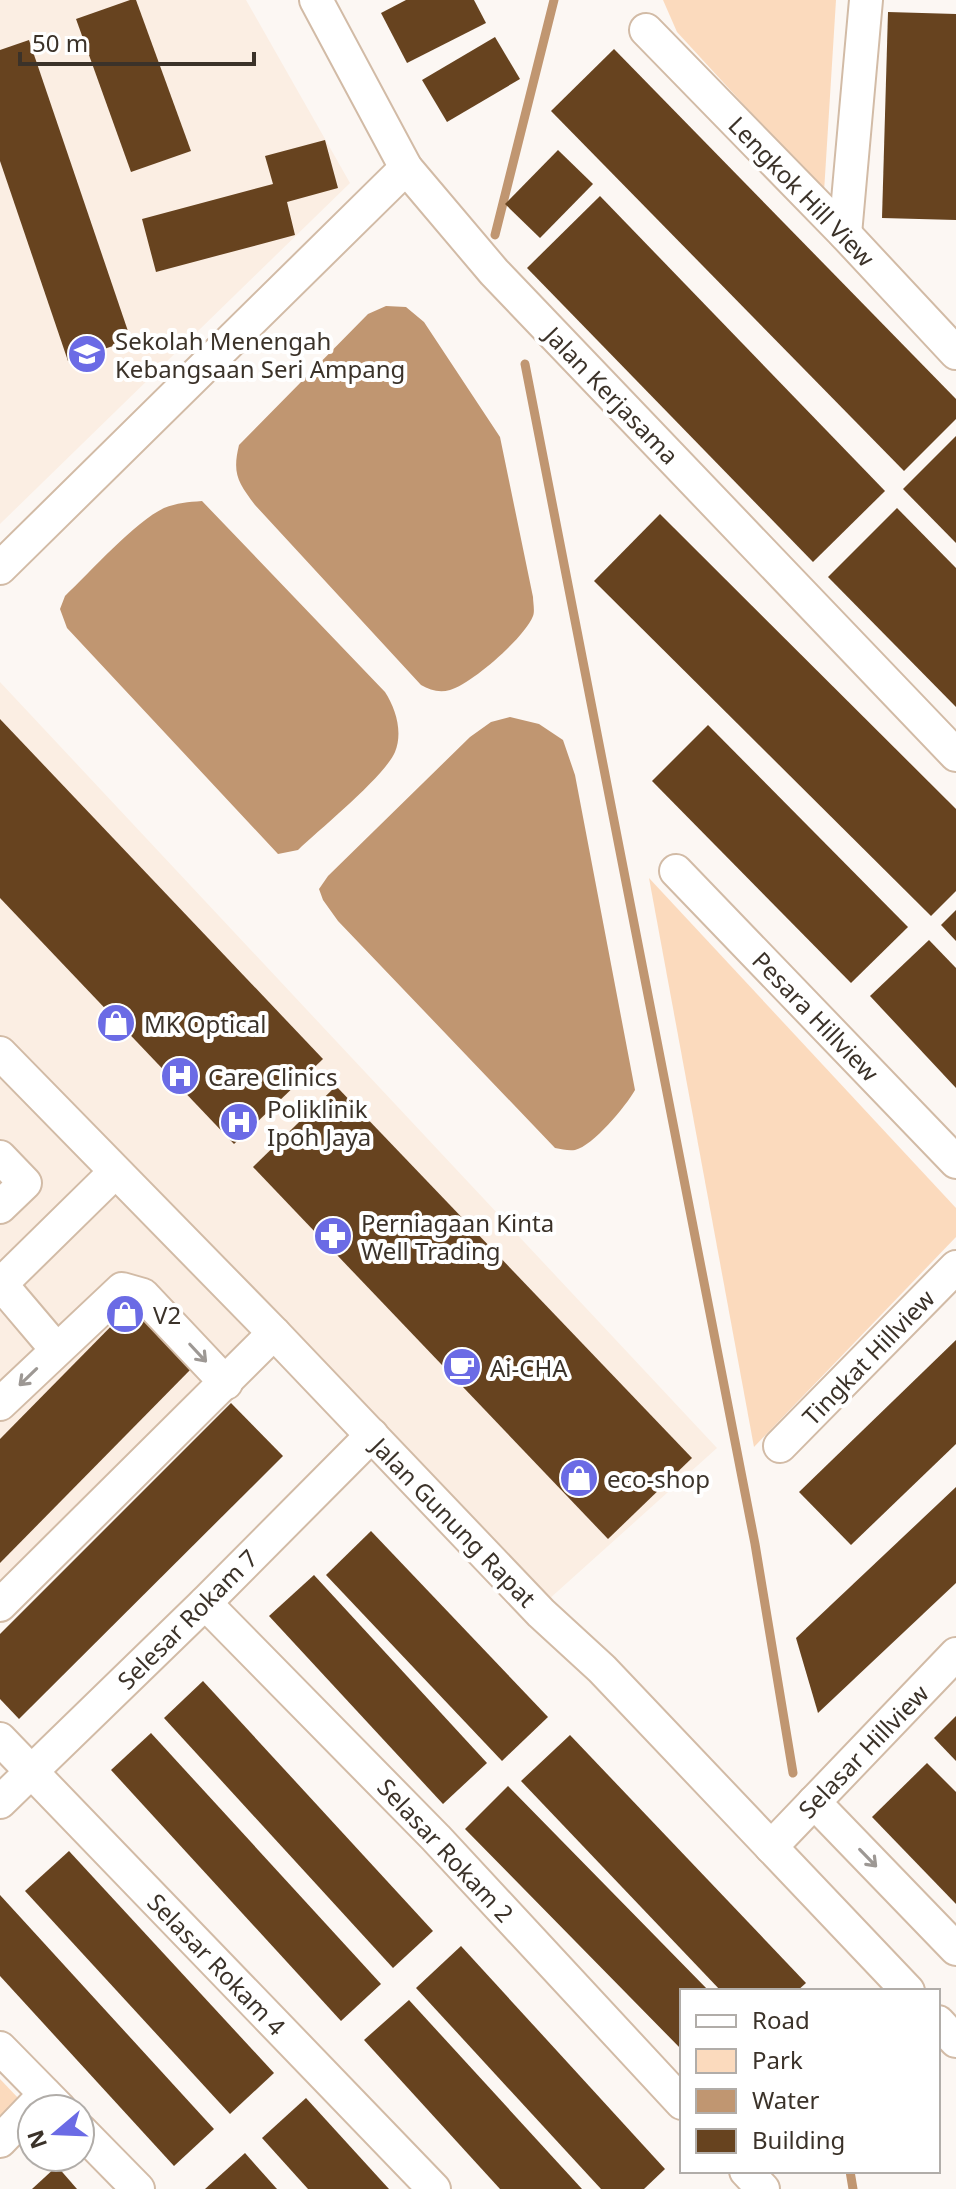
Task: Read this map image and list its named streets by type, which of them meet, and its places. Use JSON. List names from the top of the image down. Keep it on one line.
{"streets":{"street":["Lengkok Hill View","Jalan Kerjasama","Pesara Hillview","Tingkat Hillview","Jalan Gunung Rapat","Selesar Rokam 7","Selasar Hillview","Selasar Rokam 2","Selasar Rokam 4"]},"crossings":[["Jalan Gunung Rapat","Selesar Rokam 7"],["Jalan Gunung Rapat","Selasar Hillview"],["Selesar Rokam 7","Selasar Rokam 2"],["Selesar Rokam 7","Selasar Rokam 4"]],"places":{"school or university":["Sekolah Menengah Kebangsaan Seri Ampang"],"shop":["MK Optical","V2","eco-shop"],"hospital":["Care Clinics","Poliklinik Ipoh Jaya"],"pharmacy":["Perniagaan Kinta Well Trading"],"cafe":["Ai-CHA"]},"legend":["Road","Park","Water","Building"],"scale_bar":"50 m","north":"left"}
